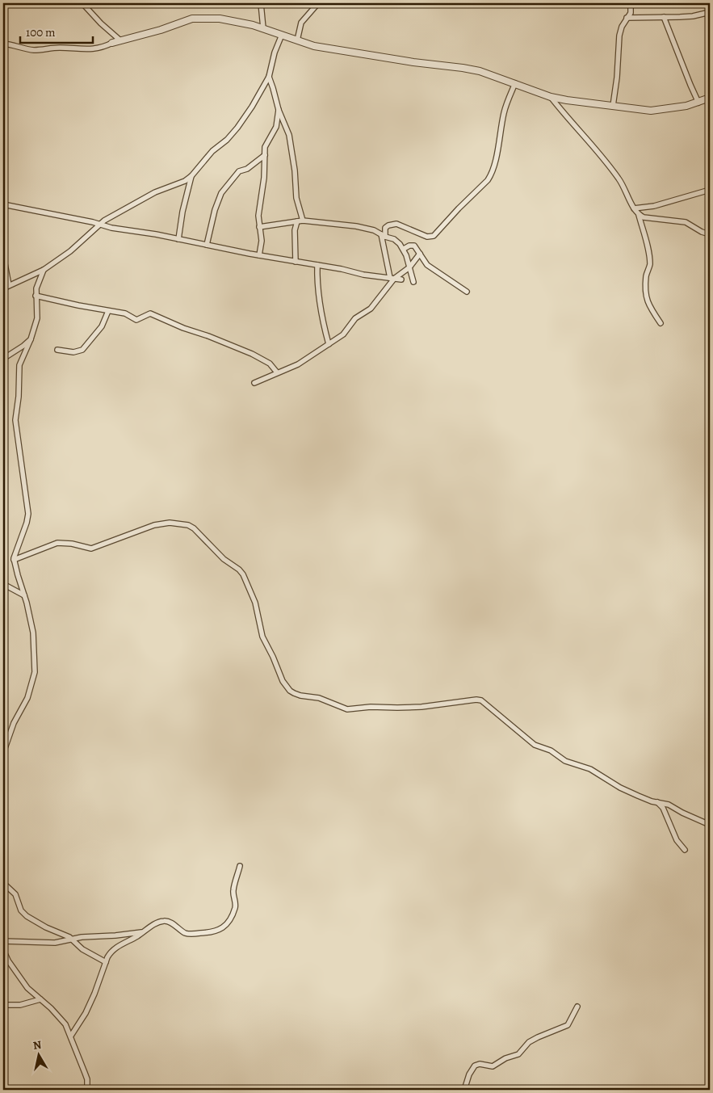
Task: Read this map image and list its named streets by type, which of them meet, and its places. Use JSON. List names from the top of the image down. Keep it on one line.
{"scale_bar":"100 m","north":"top"}
